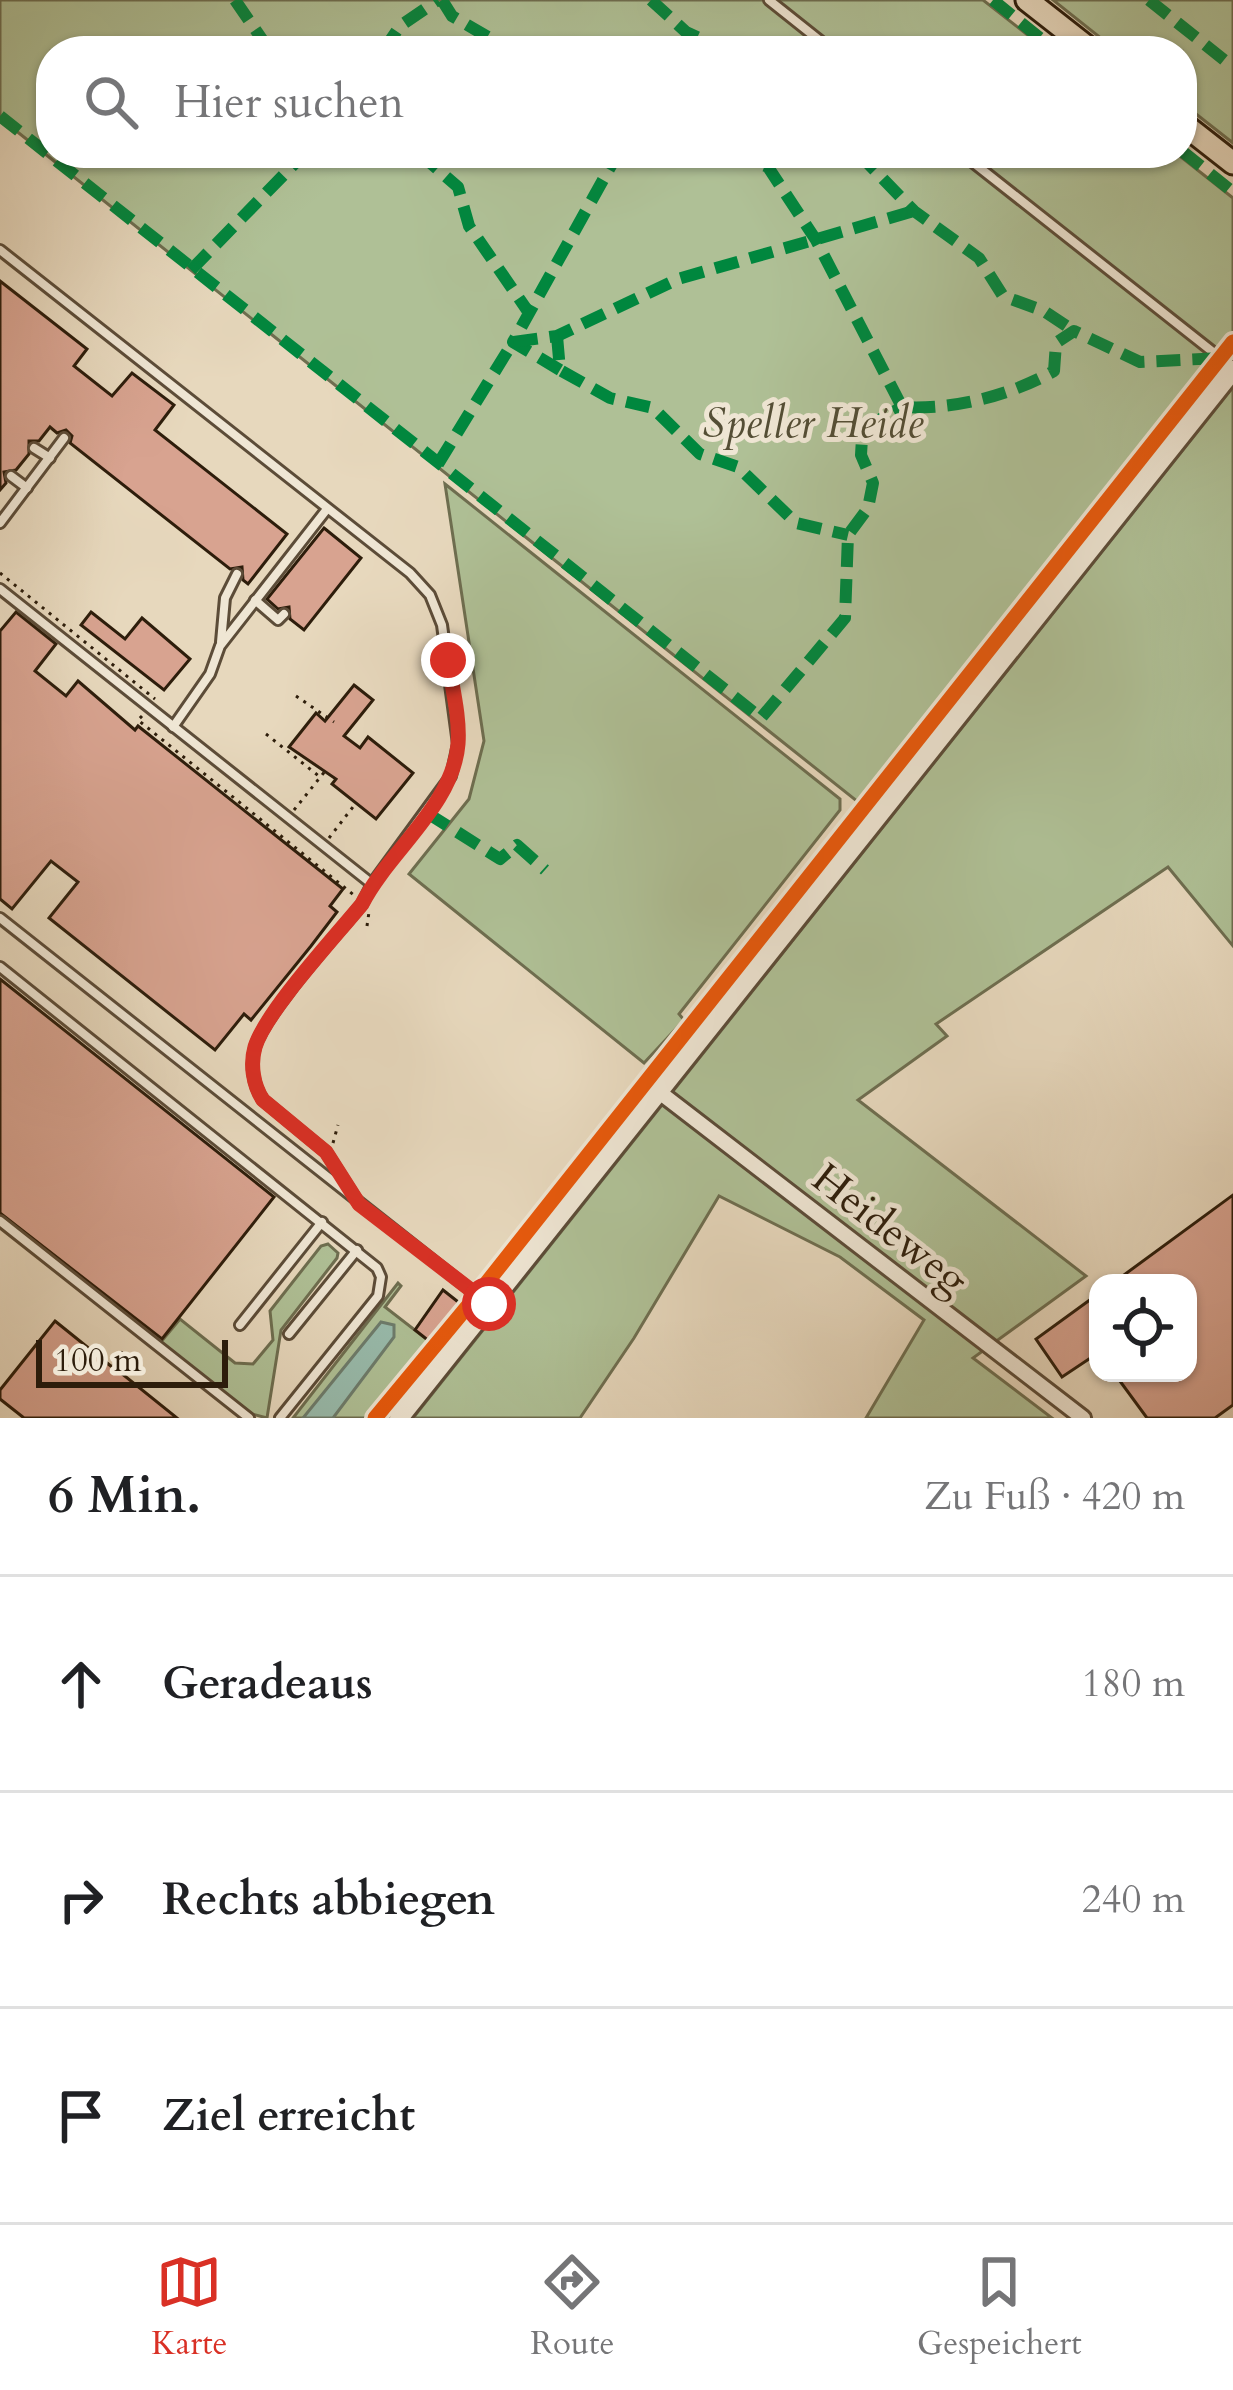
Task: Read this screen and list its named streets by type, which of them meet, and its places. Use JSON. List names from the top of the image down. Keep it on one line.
{"streets":{"street":["Heideweg"]},"parks":["Speller Heide"],"scale_bar":"100 m","page":{"search":"Hier suchen","scale":"100 m","heading":["6 Min.","Zu Fuß · 420 m"],"list":[["Geradeaus","180 m"],["Rechts abbiegen","240 m"],"Ziel erreicht"],"nav":["Karte","Route","Gespeichert"]}}
